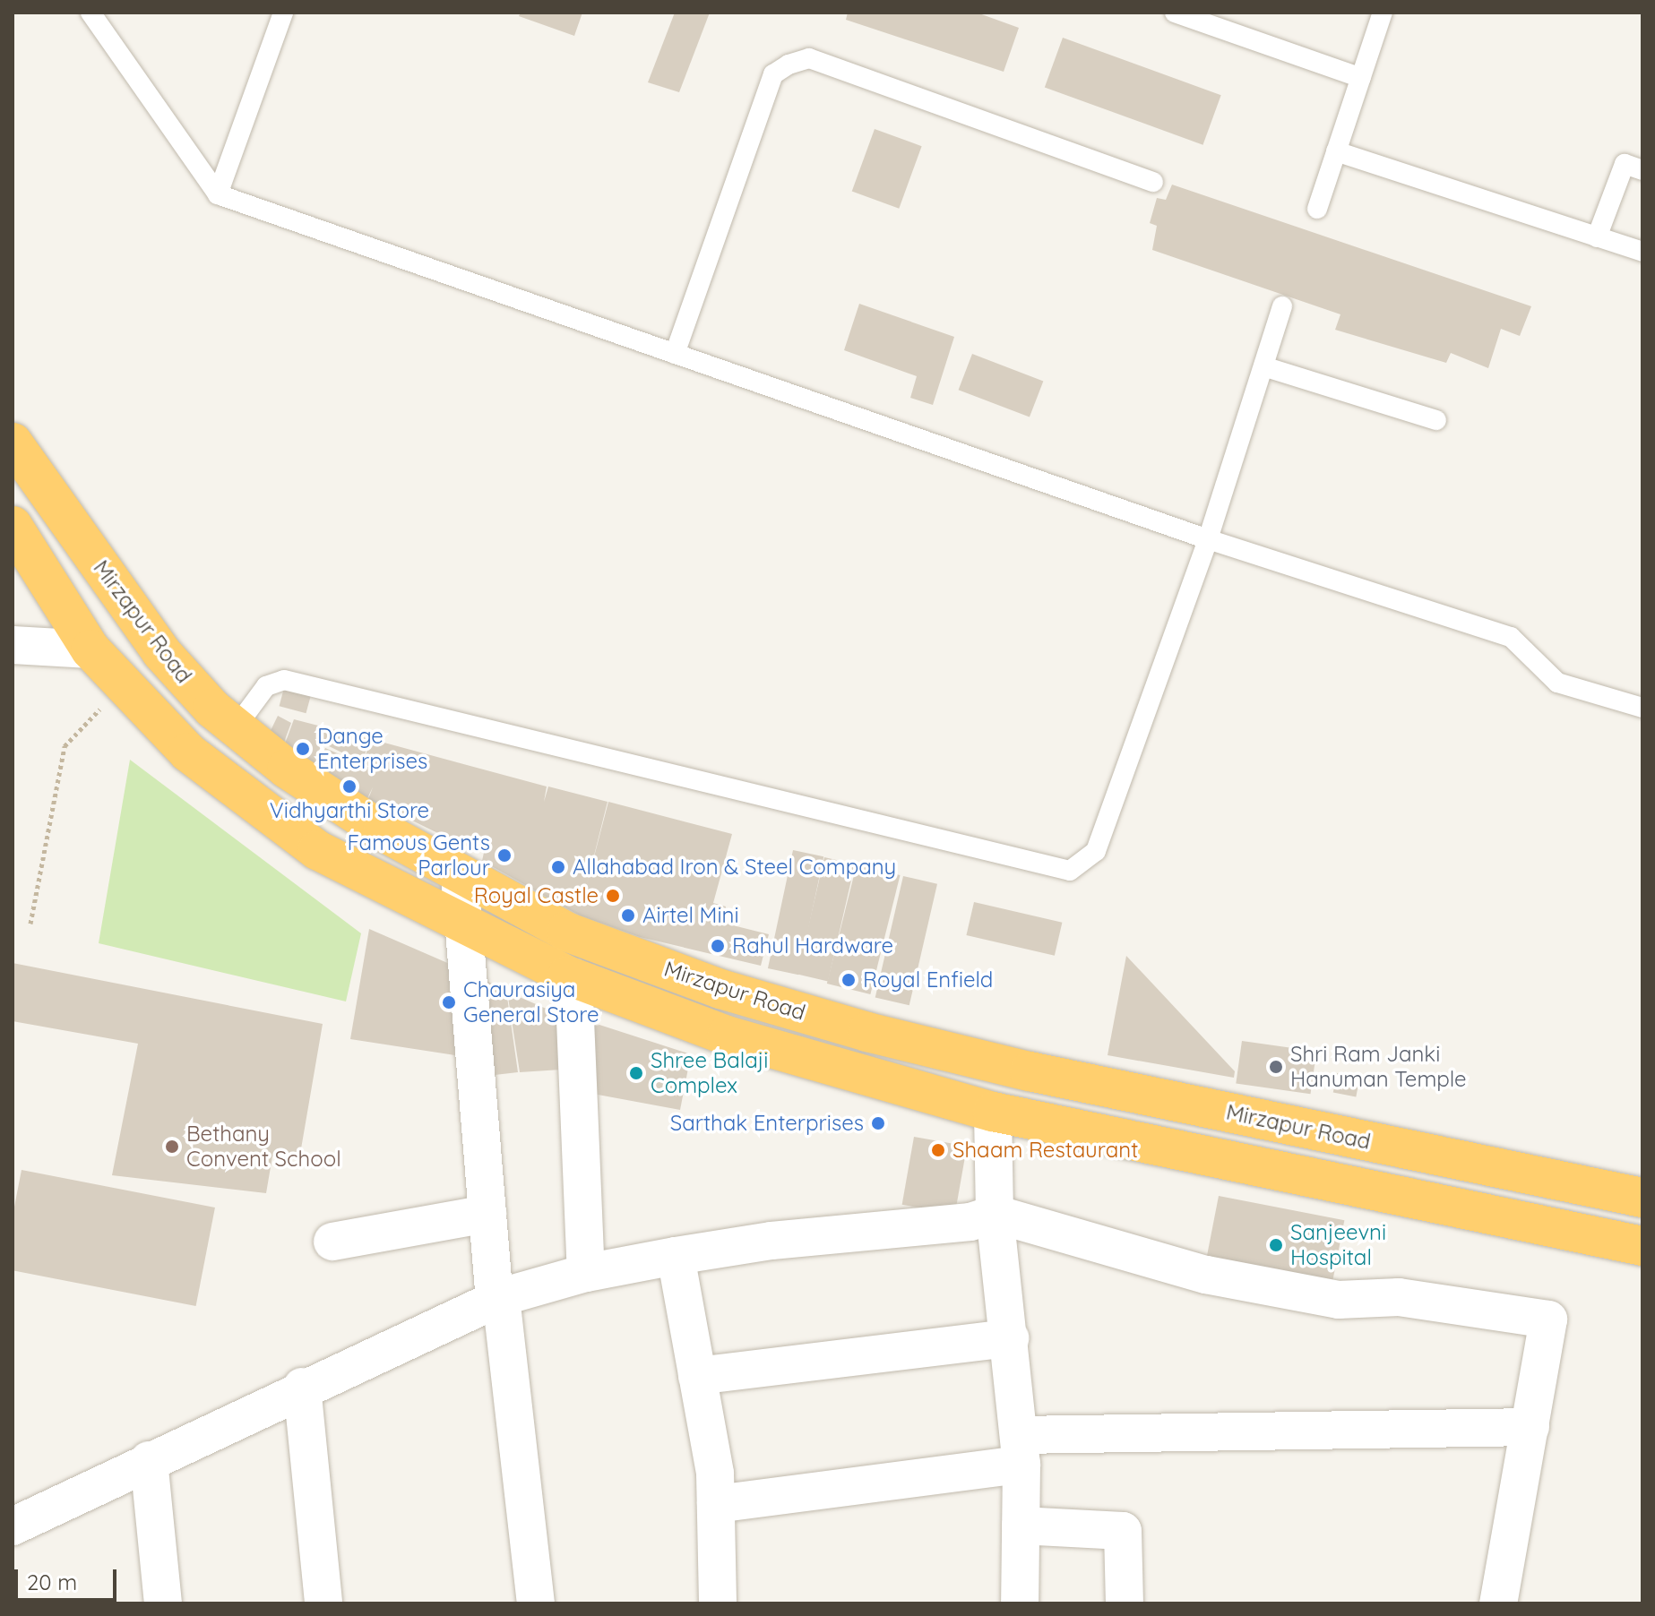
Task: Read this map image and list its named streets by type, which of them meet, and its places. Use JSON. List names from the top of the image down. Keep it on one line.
{"streets":{"highway":["Mirzapur Road"]},"places":["Dange Enterprises","Vidhyarthi Store","Famous Gents Parlour","Allahabad Iron & Steel Company","Royal Castle","Airtel Mini","Rahul Hardware","Royal Enfield","Chaurasiya General Store","Shri Ram Janki Hanuman Temple","Shree Balaji Complex","Sarthak Enterprises","Bethany Convent School","Shaam Restaurant","Sanjeevni Hospital"],"scale_bar":"20 m"}
